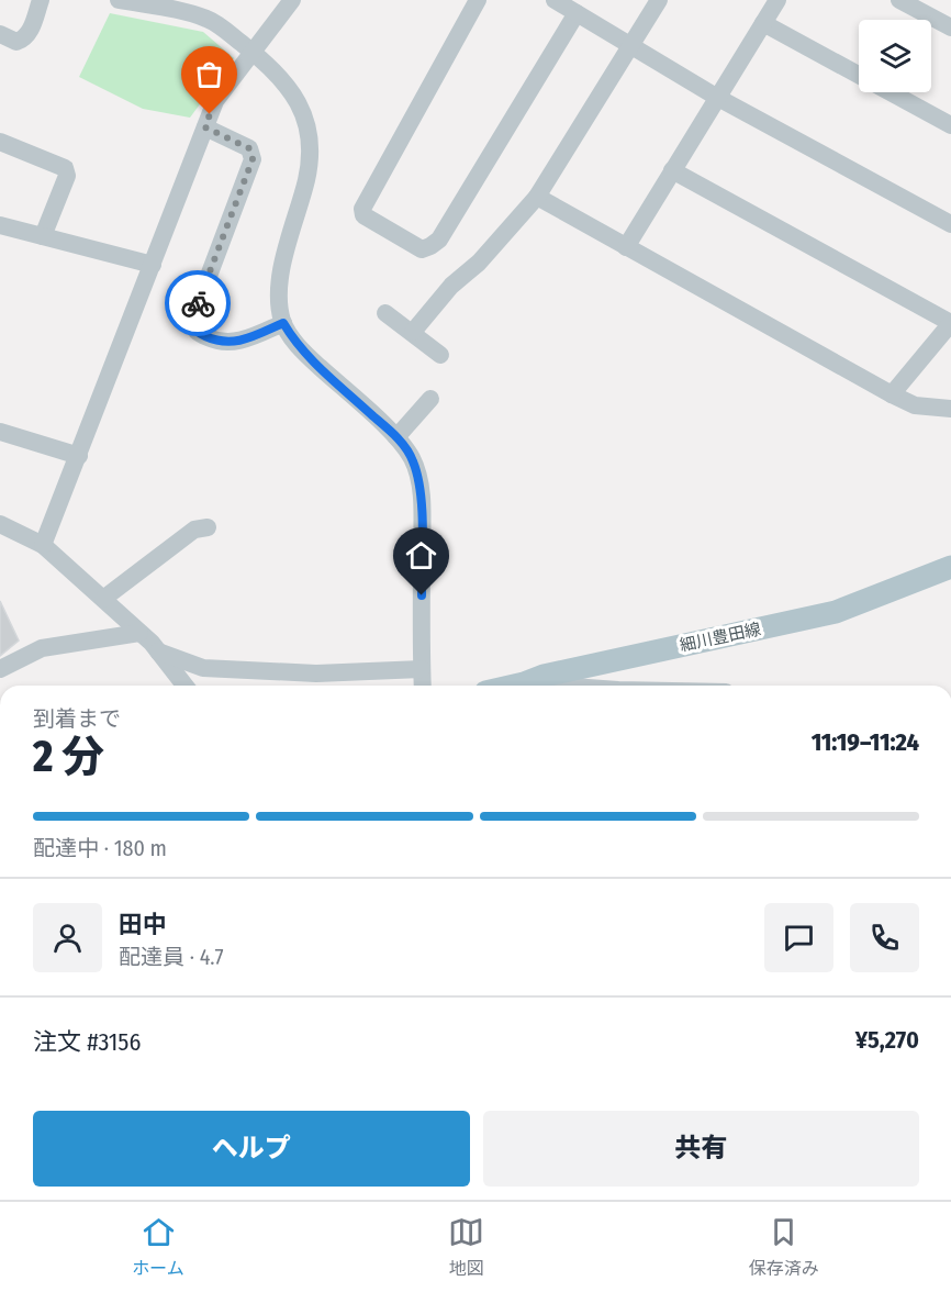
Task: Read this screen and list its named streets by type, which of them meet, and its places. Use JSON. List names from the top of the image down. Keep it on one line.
{"streets":{"main road":["細川豊田線"]},"page":{"heading":["2 分","到着まで","11:19–11:24"],"panel":["田中","配達員 · 4.7","注文 #3156","¥5,270"],"bar":"配達中 · 180 m","buttons":["ヘルプ","共有"],"tabs":["ホーム","地図","保存済み"]}}
